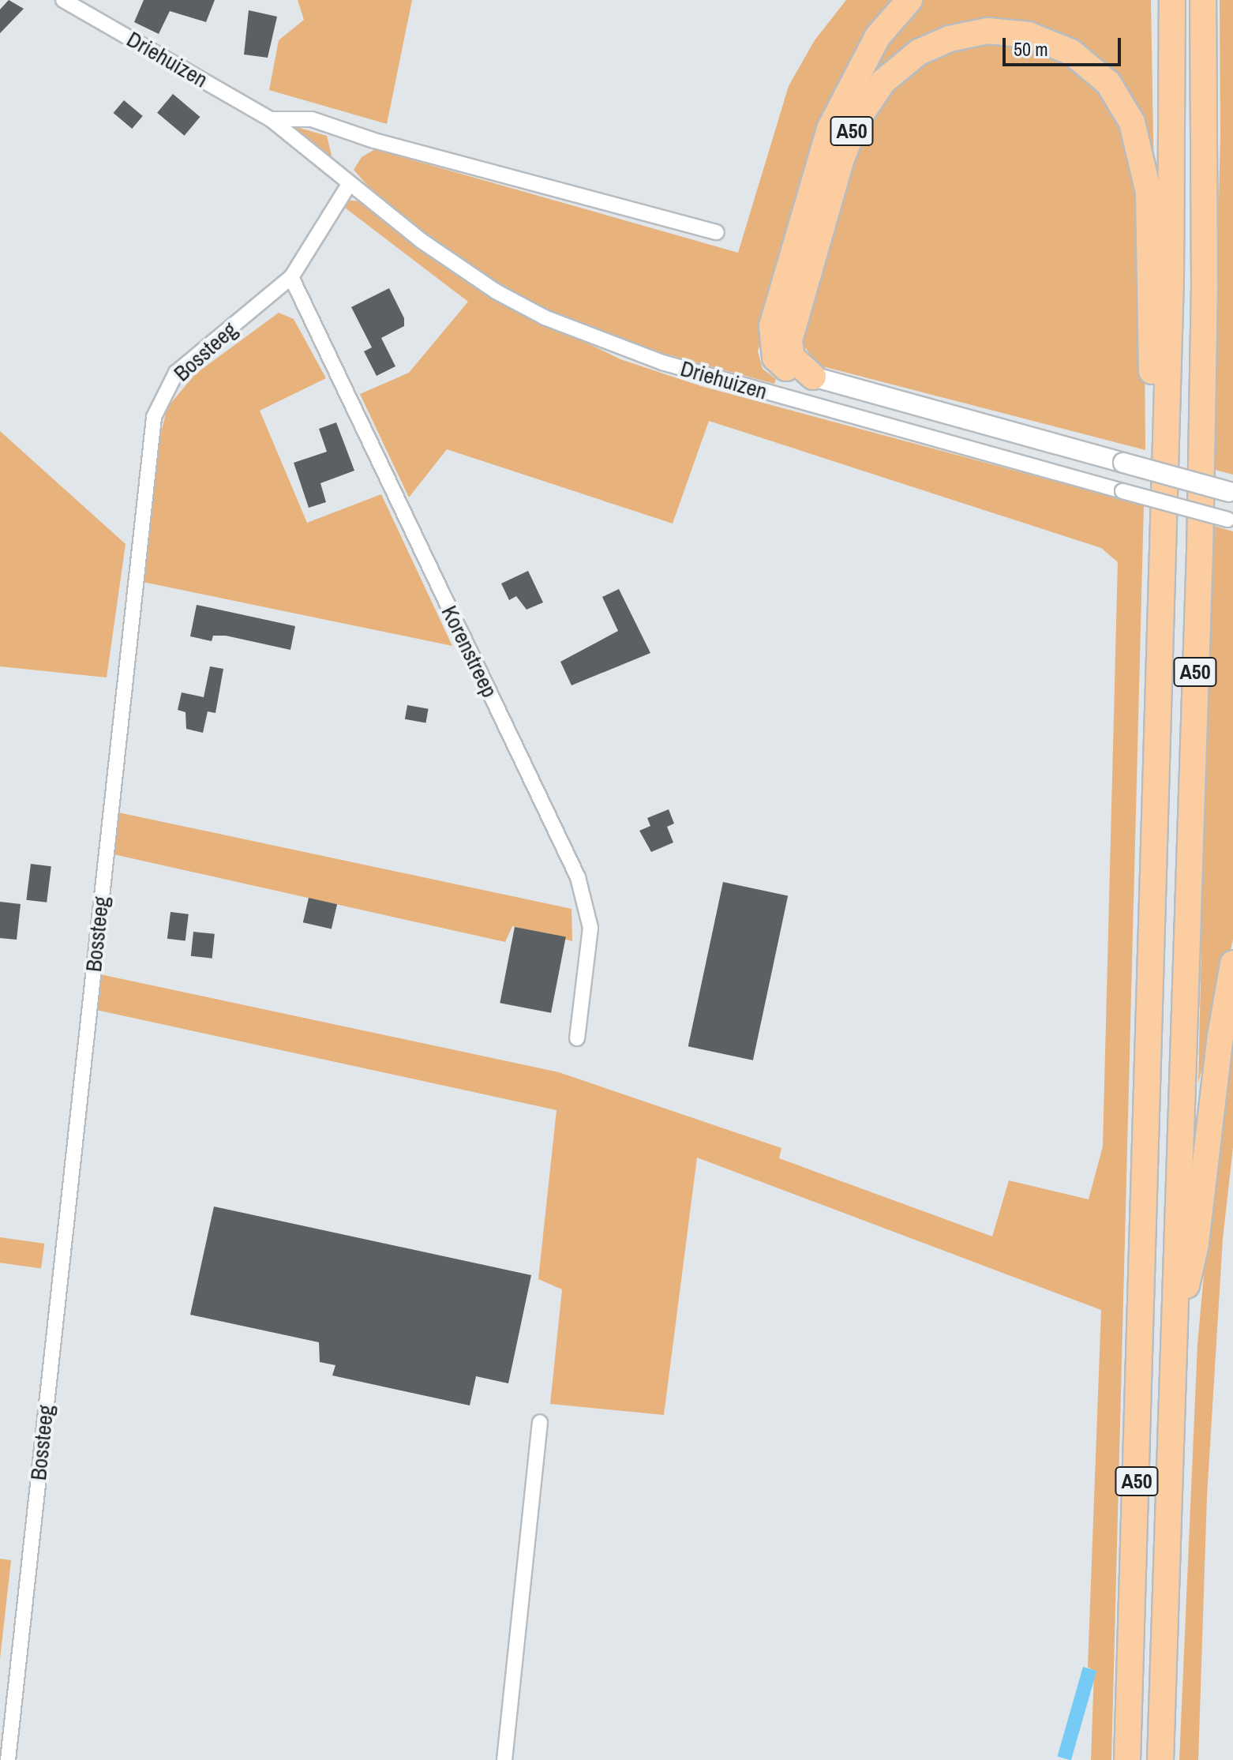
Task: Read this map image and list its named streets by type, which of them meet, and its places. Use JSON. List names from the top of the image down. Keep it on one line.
{"streets":{"highway":["A50"],"street":["Driehuizen","Bossteeg","Korenstreep"]},"crossings":[["Driehuizen","Bossteeg"],["Bossteeg","Korenstreep"]],"scale_bar":"50 m"}
